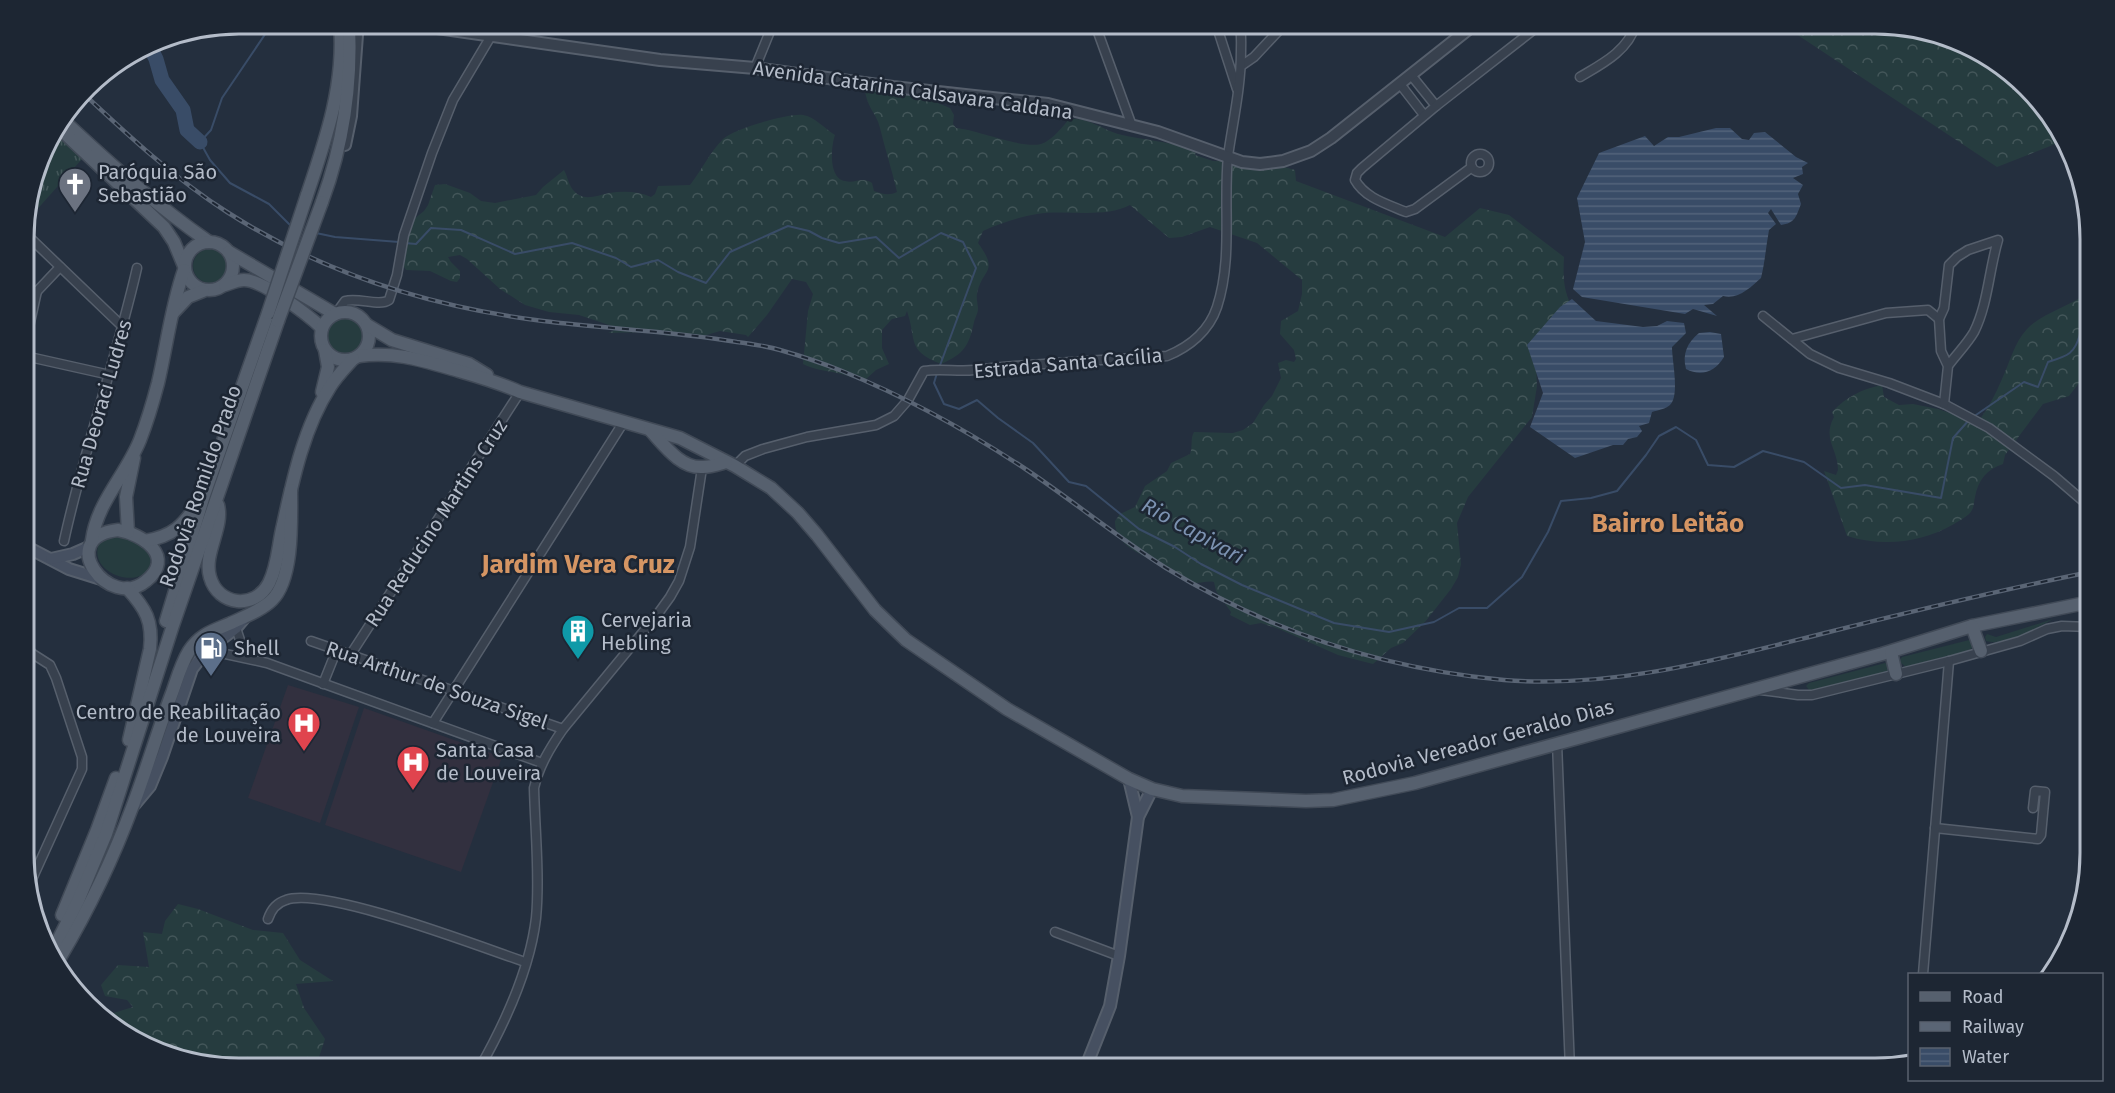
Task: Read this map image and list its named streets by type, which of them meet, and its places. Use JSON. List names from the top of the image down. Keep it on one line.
{"streets":{"main road":["Rodovia Romildo Prado","Rodovia Vereador Geraldo Dias"],"street":["Avenida Catarina Calsavara Caldana","Estrada Santa Cacília","Rua Deoraci Ludres","Rua Reducino Martins Cruz","Rua Arthur de Souza Sigel"]},"crossings":[["Avenida Catarina Calsavara Caldana","Estrada Santa Cacília"],["Estrada Santa Cacília","Rodovia Vereador Geraldo Dias"],["Rua Reducino Martins Cruz","Rua Arthur de Souza Sigel"],["Rua Reducino Martins Cruz","Rodovia Vereador Geraldo Dias"]],"districts":["Bairro Leitão","Jardim Vera Cruz"],"water":["Rio Capivari"],"places":{"church":["Paróquia São Sebastião"],"building":["Cervejaria Hebling"],"fuel station":["Shell"],"hospital":["Centro de Reabilitação de Louveira","Santa Casa de Louveira"]},"legend":["Road","Railway","Water"]}
